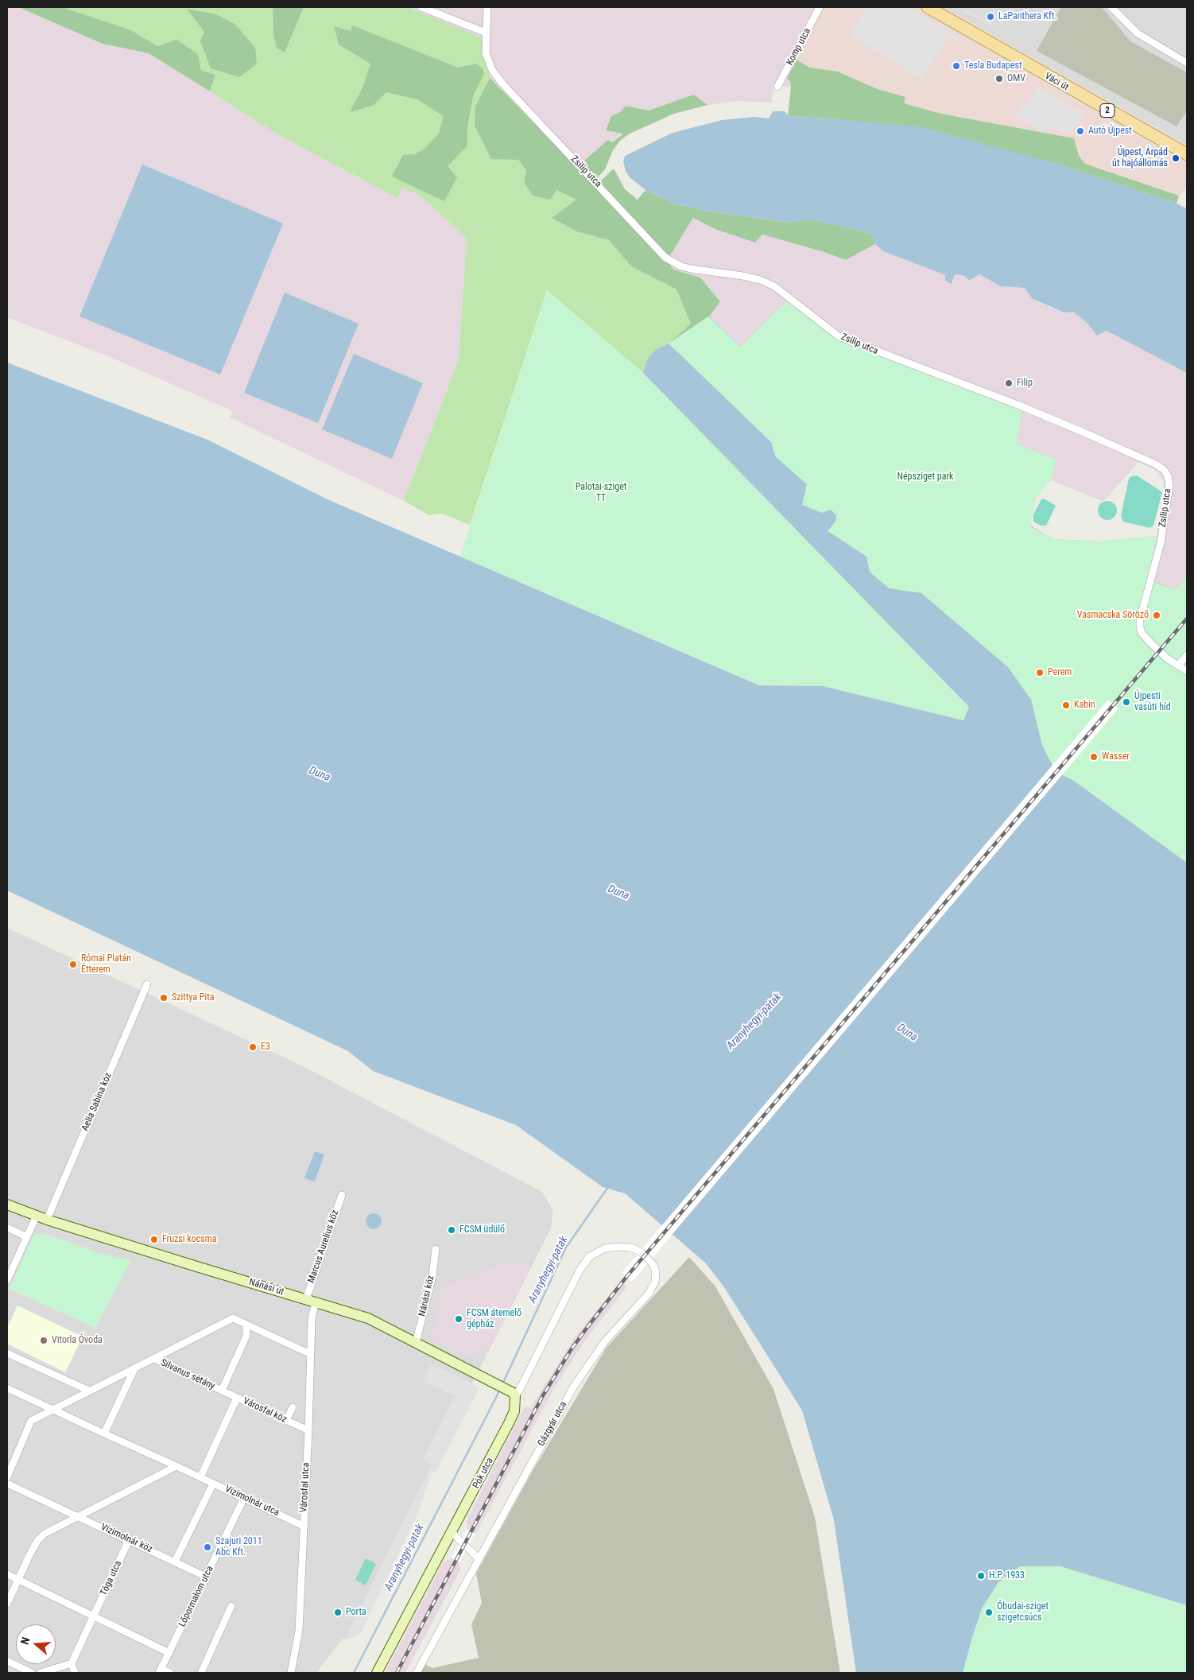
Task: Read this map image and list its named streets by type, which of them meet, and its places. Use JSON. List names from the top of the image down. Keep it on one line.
{"streets":{"main road":["Váci út","2"],"street":["Komp utca","Zsilip utca","Aelia Sabina köz","Marcus Aurelius köz","Nánási út","Nánási köz","Silvanus sétány","Városfal köz","Gázgyár utca","Pók utca","Városfal utca","Vízimolnár utca","Vízimolnár köz","Tóga utca","Lőpormalom utca"]},"crossings":[["Aelia Sabina köz","Nánási út"],["Marcus Aurelius köz","Nánási út"],["Marcus Aurelius köz","Városfal utca"],["Nánási út","Nánási köz"],["Nánási út","Pók utca"],["Nánási út","Városfal utca"],["Silvanus sétány","Városfal köz"],["Silvanus sétány","Városfal utca"],["Városfal köz","Városfal utca"],["Gázgyár utca","Pók utca"],["Városfal utca","Vízimolnár utca"],["Vízimolnár utca","Lőpormalom utca"],["Vízimolnár köz","Tóga utca"],["Vízimolnár köz","Lőpormalom utca"]],"water":["Duna","Aranyhegyi-patak"],"parks":["Népsziget park","Palotai-sziget TT"],"places":["LaPanthera Kft.","Tesla Budapest","OMV","Autó Újpest","Újpest, Árpád út hajóállomás","Filip","Vasmacska Söröző","Perem","Újpesti vasúti híd","Kabin","Wasser","Római Platán Étterem","Szittya Pita","E3","FCSM üdülő","Fruzsi kocsma","FCSM átemelő gépház","Vitorla Óvoda","Szajuri 2011 Abc Kft.","H.P. 1933","Porta","Óbudai-sziget szigetcsúcs"],"north":"left"}
